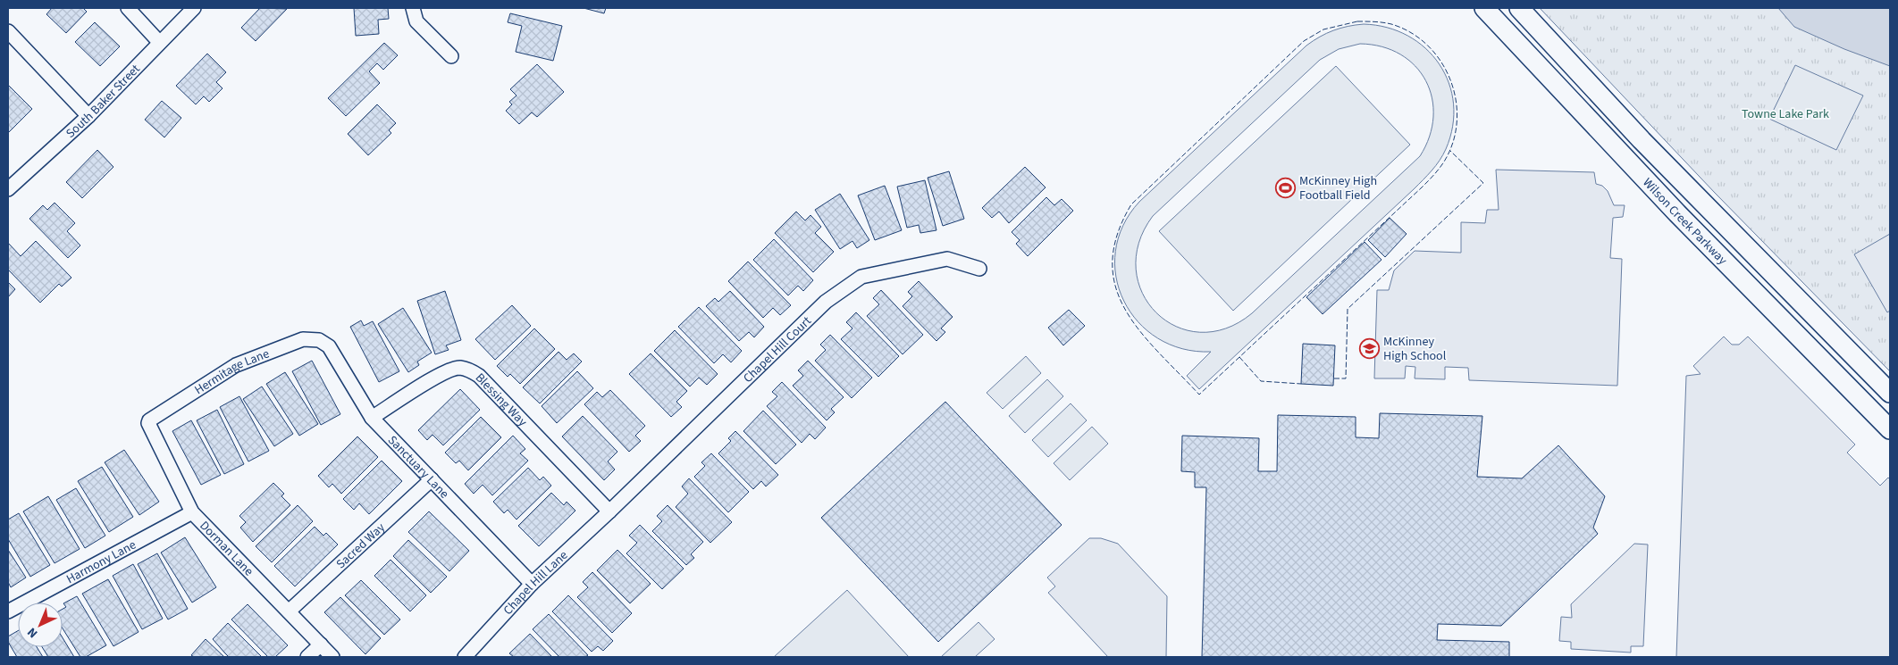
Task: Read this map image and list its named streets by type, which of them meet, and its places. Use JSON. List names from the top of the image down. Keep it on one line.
{"streets":{"main road":["Wilson Creek Parkway"],"street":["South Baker Street","Chapel Hill Court","Hermitage Lane","Blessing Way","Sanctuary Lane","Sacred Way","Dorman Lane","Harmony Lane","Chapel Hill Lane"]},"crossings":[["Chapel Hill Court","Blessing Way"],["Chapel Hill Court","Chapel Hill Lane"],["Hermitage Lane","Sanctuary Lane"],["Hermitage Lane","Dorman Lane"],["Blessing Way","Sanctuary Lane"],["Blessing Way","Chapel Hill Lane"],["Sanctuary Lane","Sacred Way"],["Sanctuary Lane","Chapel Hill Lane"],["Sacred Way","Dorman Lane"],["Dorman Lane","Harmony Lane"]],"parks":["Towne Lake Park"],"places":{"sports":["McKinney High Football Field"],"school or university":["McKinney High School"]},"north":"bottom left"}
